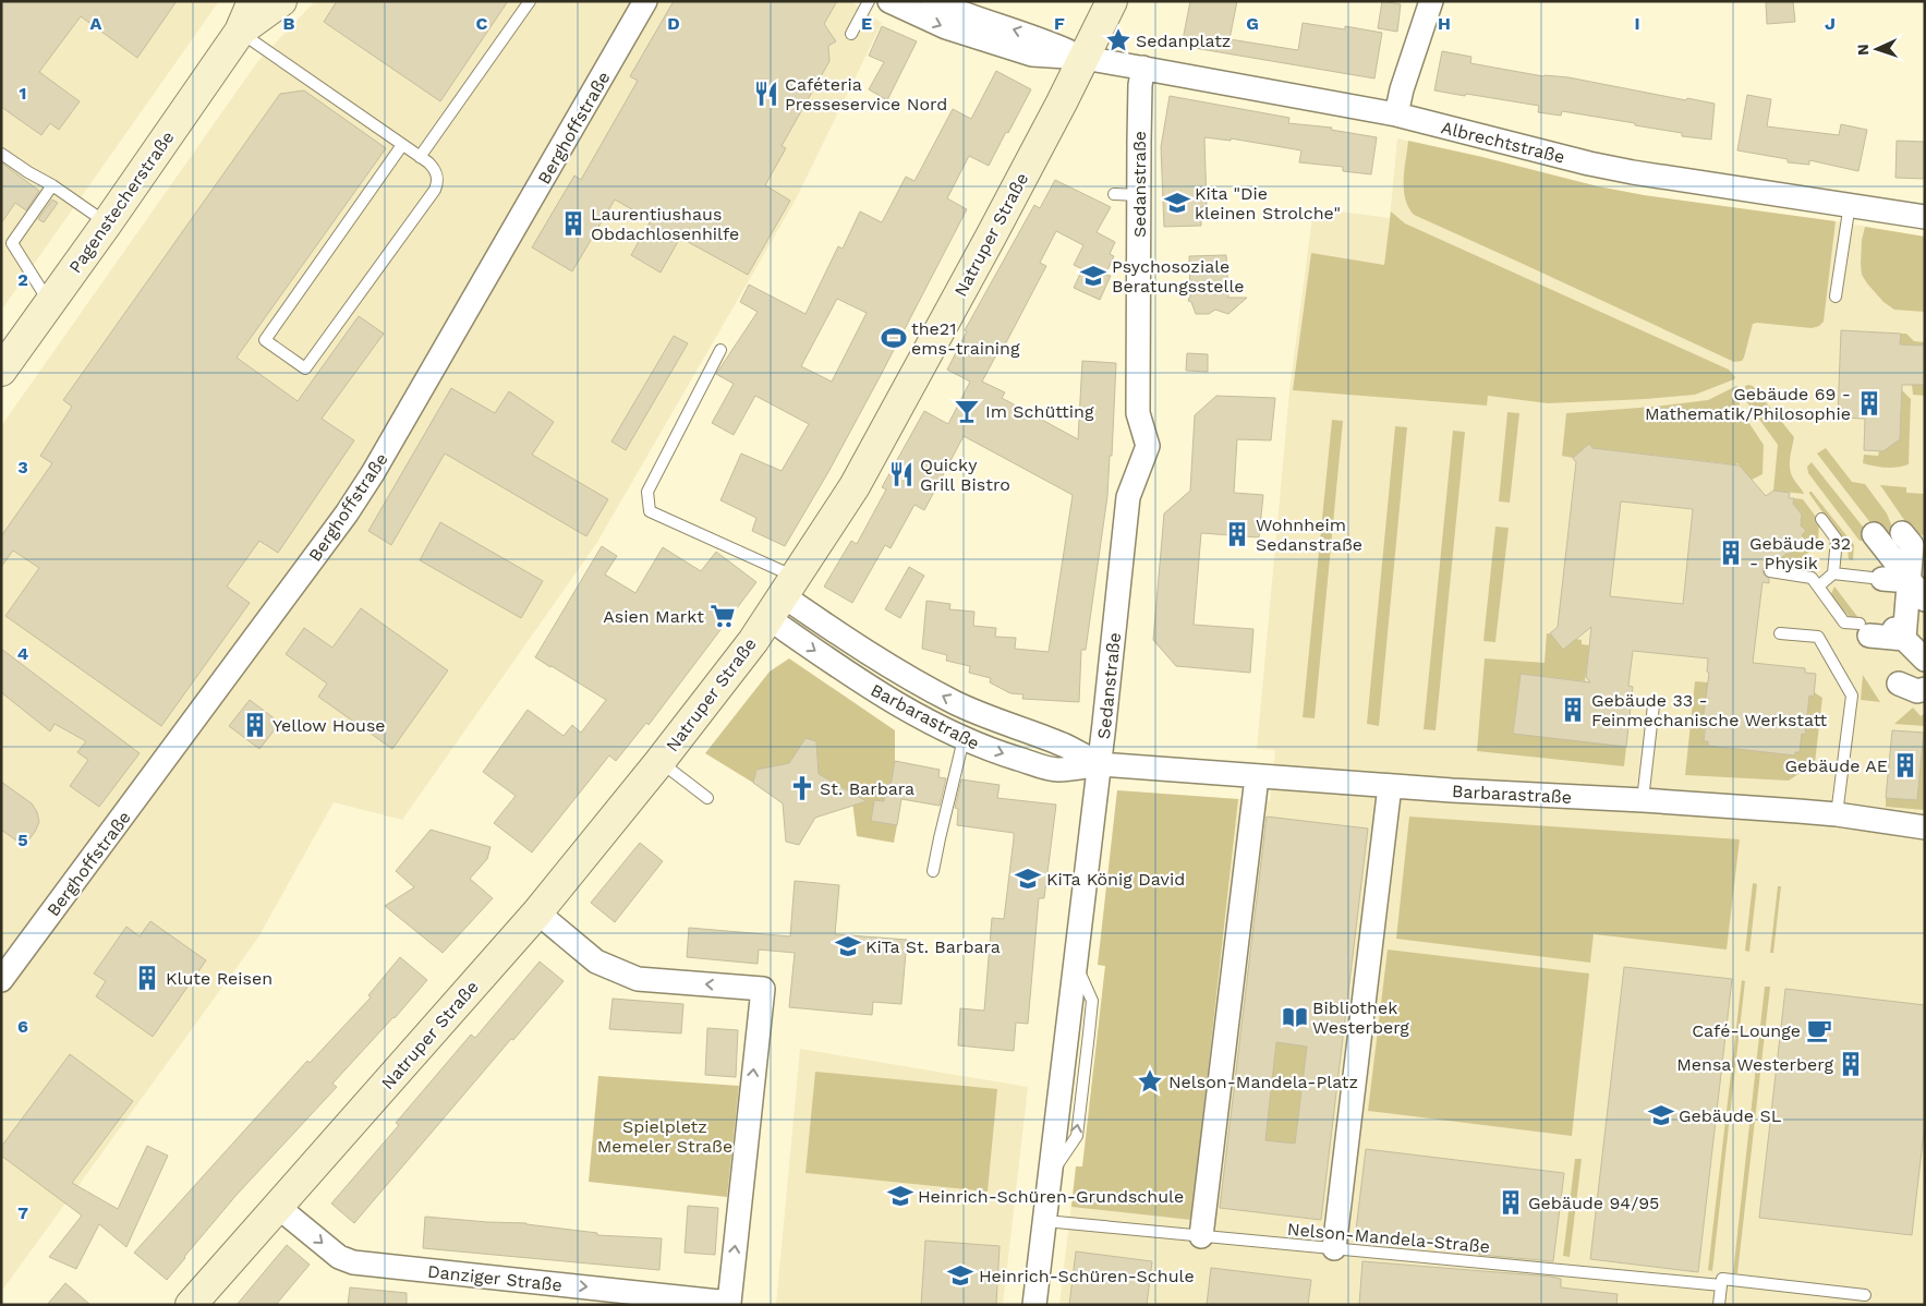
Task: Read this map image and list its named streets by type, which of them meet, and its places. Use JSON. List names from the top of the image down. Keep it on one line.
{"streets":{"street":["Berghoffstraße","Albrechtstraße","Sedanstraße","Pagenstecherstraße","Natruper Straße","Barbarastraße","Danziger Straße"],"lane":["Nelson-Mandela-Straße"]},"crossings":[["Albrechtstraße","Sedanstraße"],["Albrechtstraße","Natruper Straße"],["Sedanstraße","Barbarastraße"],["Sedanstraße","Nelson-Mandela-Straße"],["Natruper Straße","Barbarastraße"],["Natruper Straße","Danziger Straße"]],"parks":["Spielpletz Memeler Straße"],"places":{"place":["Sedanplatz","Nelson-Mandela-Platz"],"restaurant":["Caféteria Presseservice Nord","Quicky Grill Bistro"],"school or university":["Kita \"Die kleinen Strolche\"","Psychosoziale Beratungsstelle","KiTa König David","KiTa St. Barbara","Gebäude SL","Heinrich-Schüren-Grundschule","Heinrich-Schüren-Schule"],"building":["Laurentiushaus Obdachlosenhilfe","Gebäude 69 - Mathematik/Philosophie","Wohnheim Sedanstraße","Gebäude 32 - Physik","Gebäude 33 - Feinmechanische Werkstatt","Yellow House","Gebäude AE","Klute Reisen","Mensa Westerberg","Gebäude 94/95"],"sports":["the21 ems-training"],"bar":["Im Schütting"],"supermarket":["Asien Markt"],"church":["St. Barbara"],"library":["Bibliothek Westerberg"],"cafe":["Café-Lounge"]},"north":"left","grid":{"columns":["A","B","C","D","E","F","G","H","I","J"],"rows":["1","2","3","4","5","6","7"]}}
